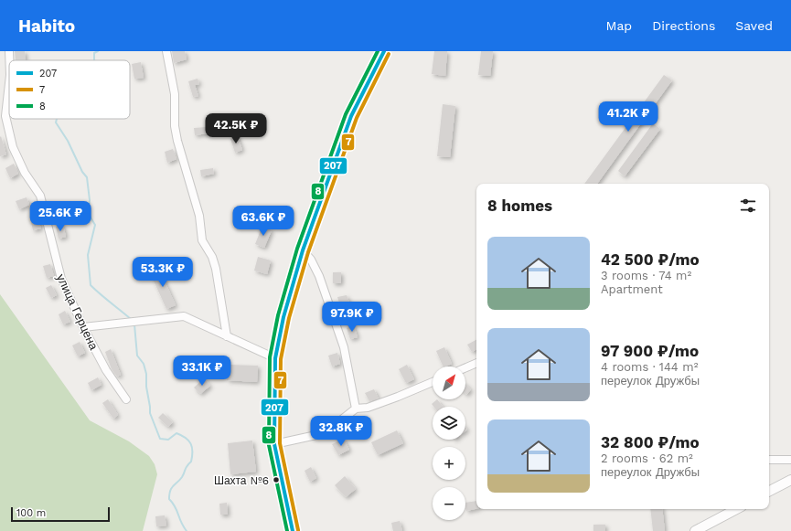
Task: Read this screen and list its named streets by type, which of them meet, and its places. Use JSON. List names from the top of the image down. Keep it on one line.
{"streets":{"street":["улица Герцена"]},"places":["Шахта №6"],"lines":["transit line 207","transit line 8","transit line 7"],"legend":["207","7","8"],"scale_bar":"100 m","north":"top right","page":{"header":"Habito","nav":["Map","Directions","Saved"],"price":["41.2K ₽","42.5K ₽","25.6K ₽","63.6K ₽","53.3K ₽","97.9K ₽","33.1K ₽","32.8K ₽"],"heading":"8 homes","list":[{"name":"42 500 ₽/mo","note":"3 rooms · 74 m² · Apartment"},{"name":"97 900 ₽/mo","note":"4 rooms · 144 m² · переулок Дружбы"},{"name":"32 800 ₽/mo","note":"2 rooms · 62 m² · переулок Дружбы"}],"map_buttons":["+","−"],"scale":"100 m"}}
